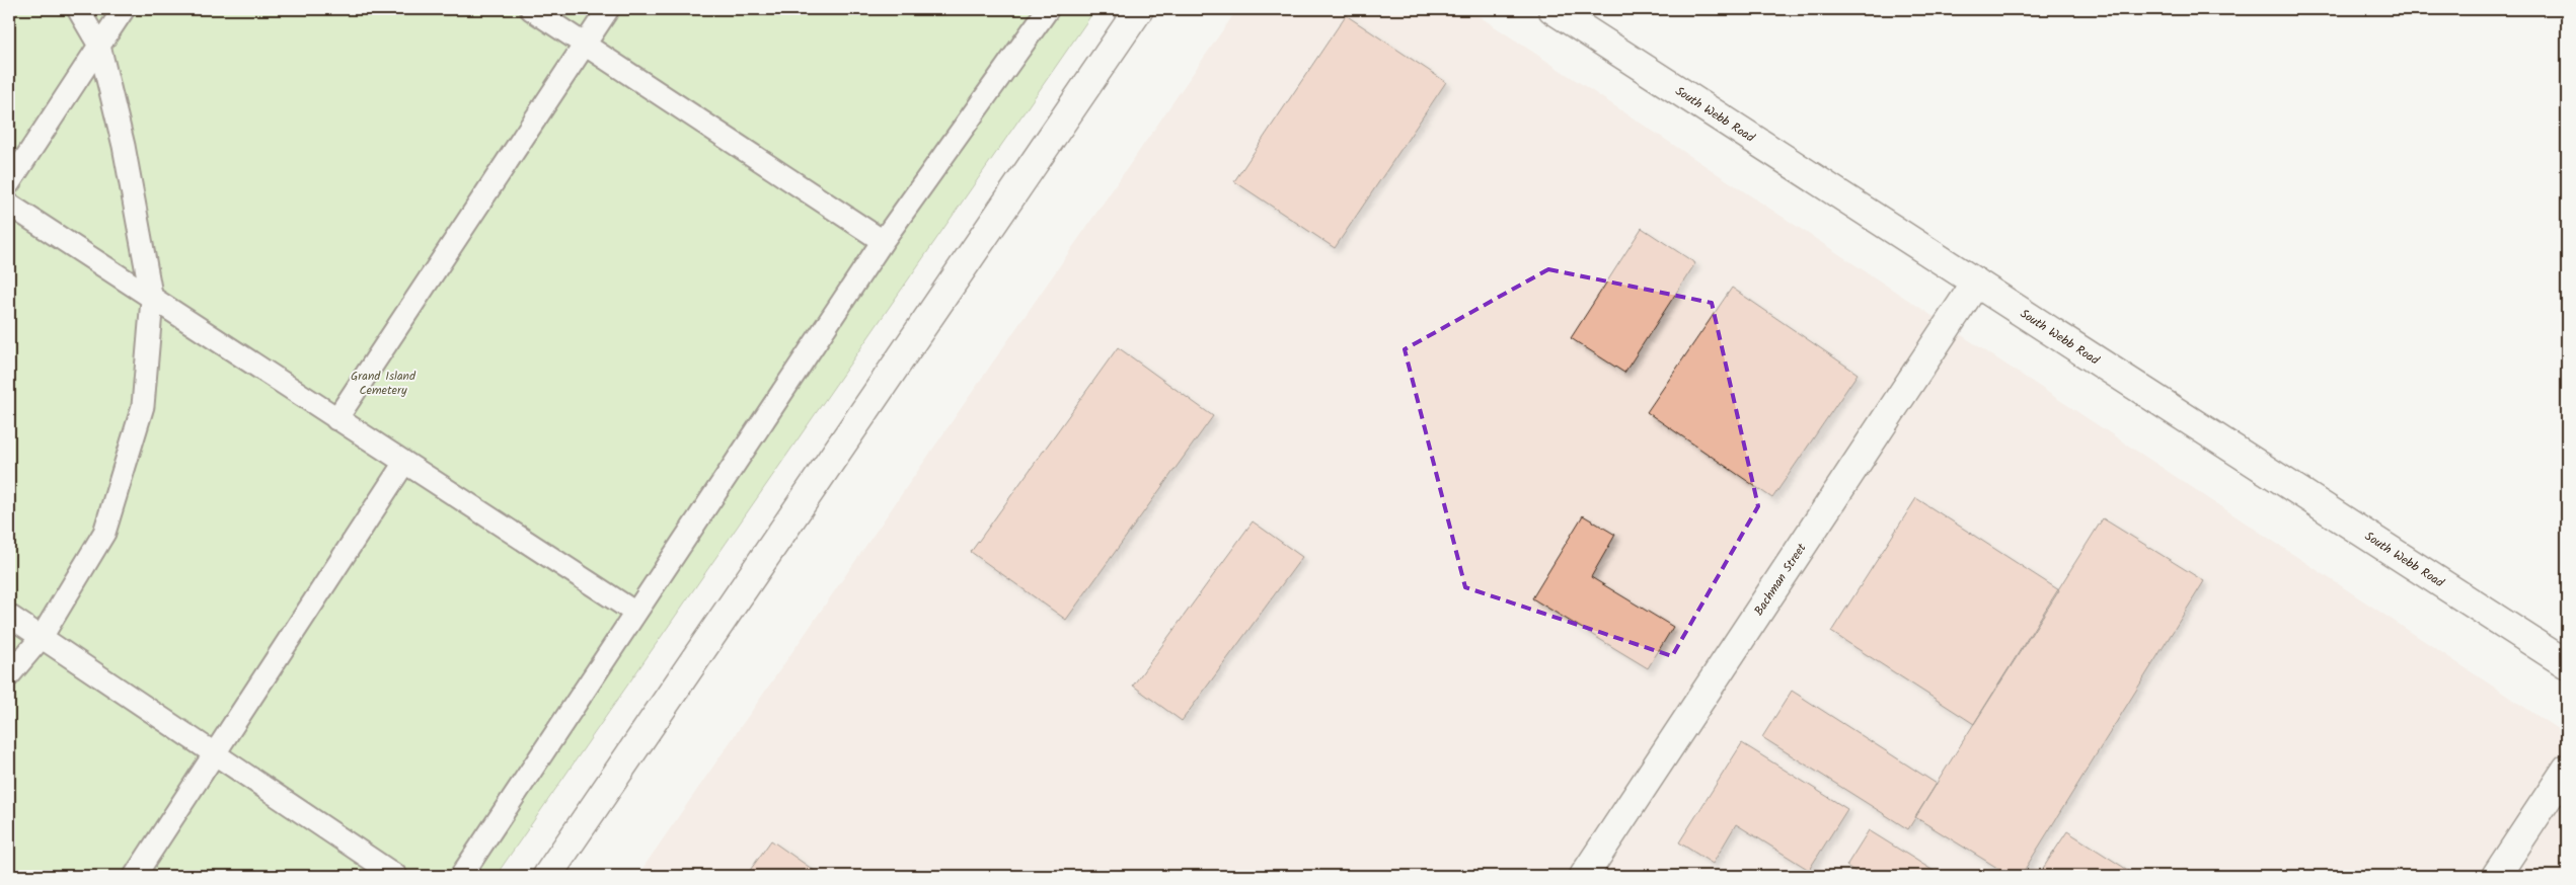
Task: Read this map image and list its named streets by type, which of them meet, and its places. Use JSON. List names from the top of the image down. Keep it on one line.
{"streets":{"street":["South Webb Road","Bachman Street"]},"crossings":[["South Webb Road","Bachman Street"]],"parks":["Grand Island Cemetery"]}
